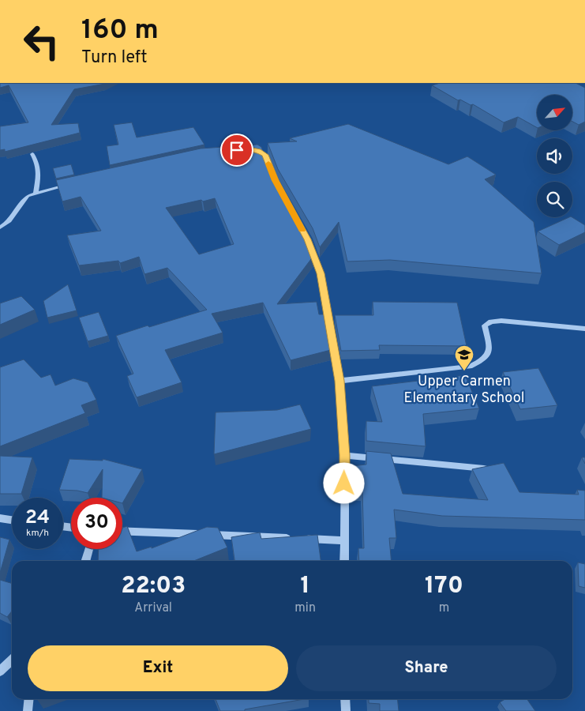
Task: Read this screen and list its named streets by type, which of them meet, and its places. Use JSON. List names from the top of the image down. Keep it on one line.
{"places":{"school or university":["Upper Carmen Elementary School"]},"north":"top right","page":{"turn":["160 m","Turn left"],"speed":"24 km/h","limit":"30","eta":["22:03","Arrival","1","min","170","m"],"buttons":["Exit","Share"]}}
